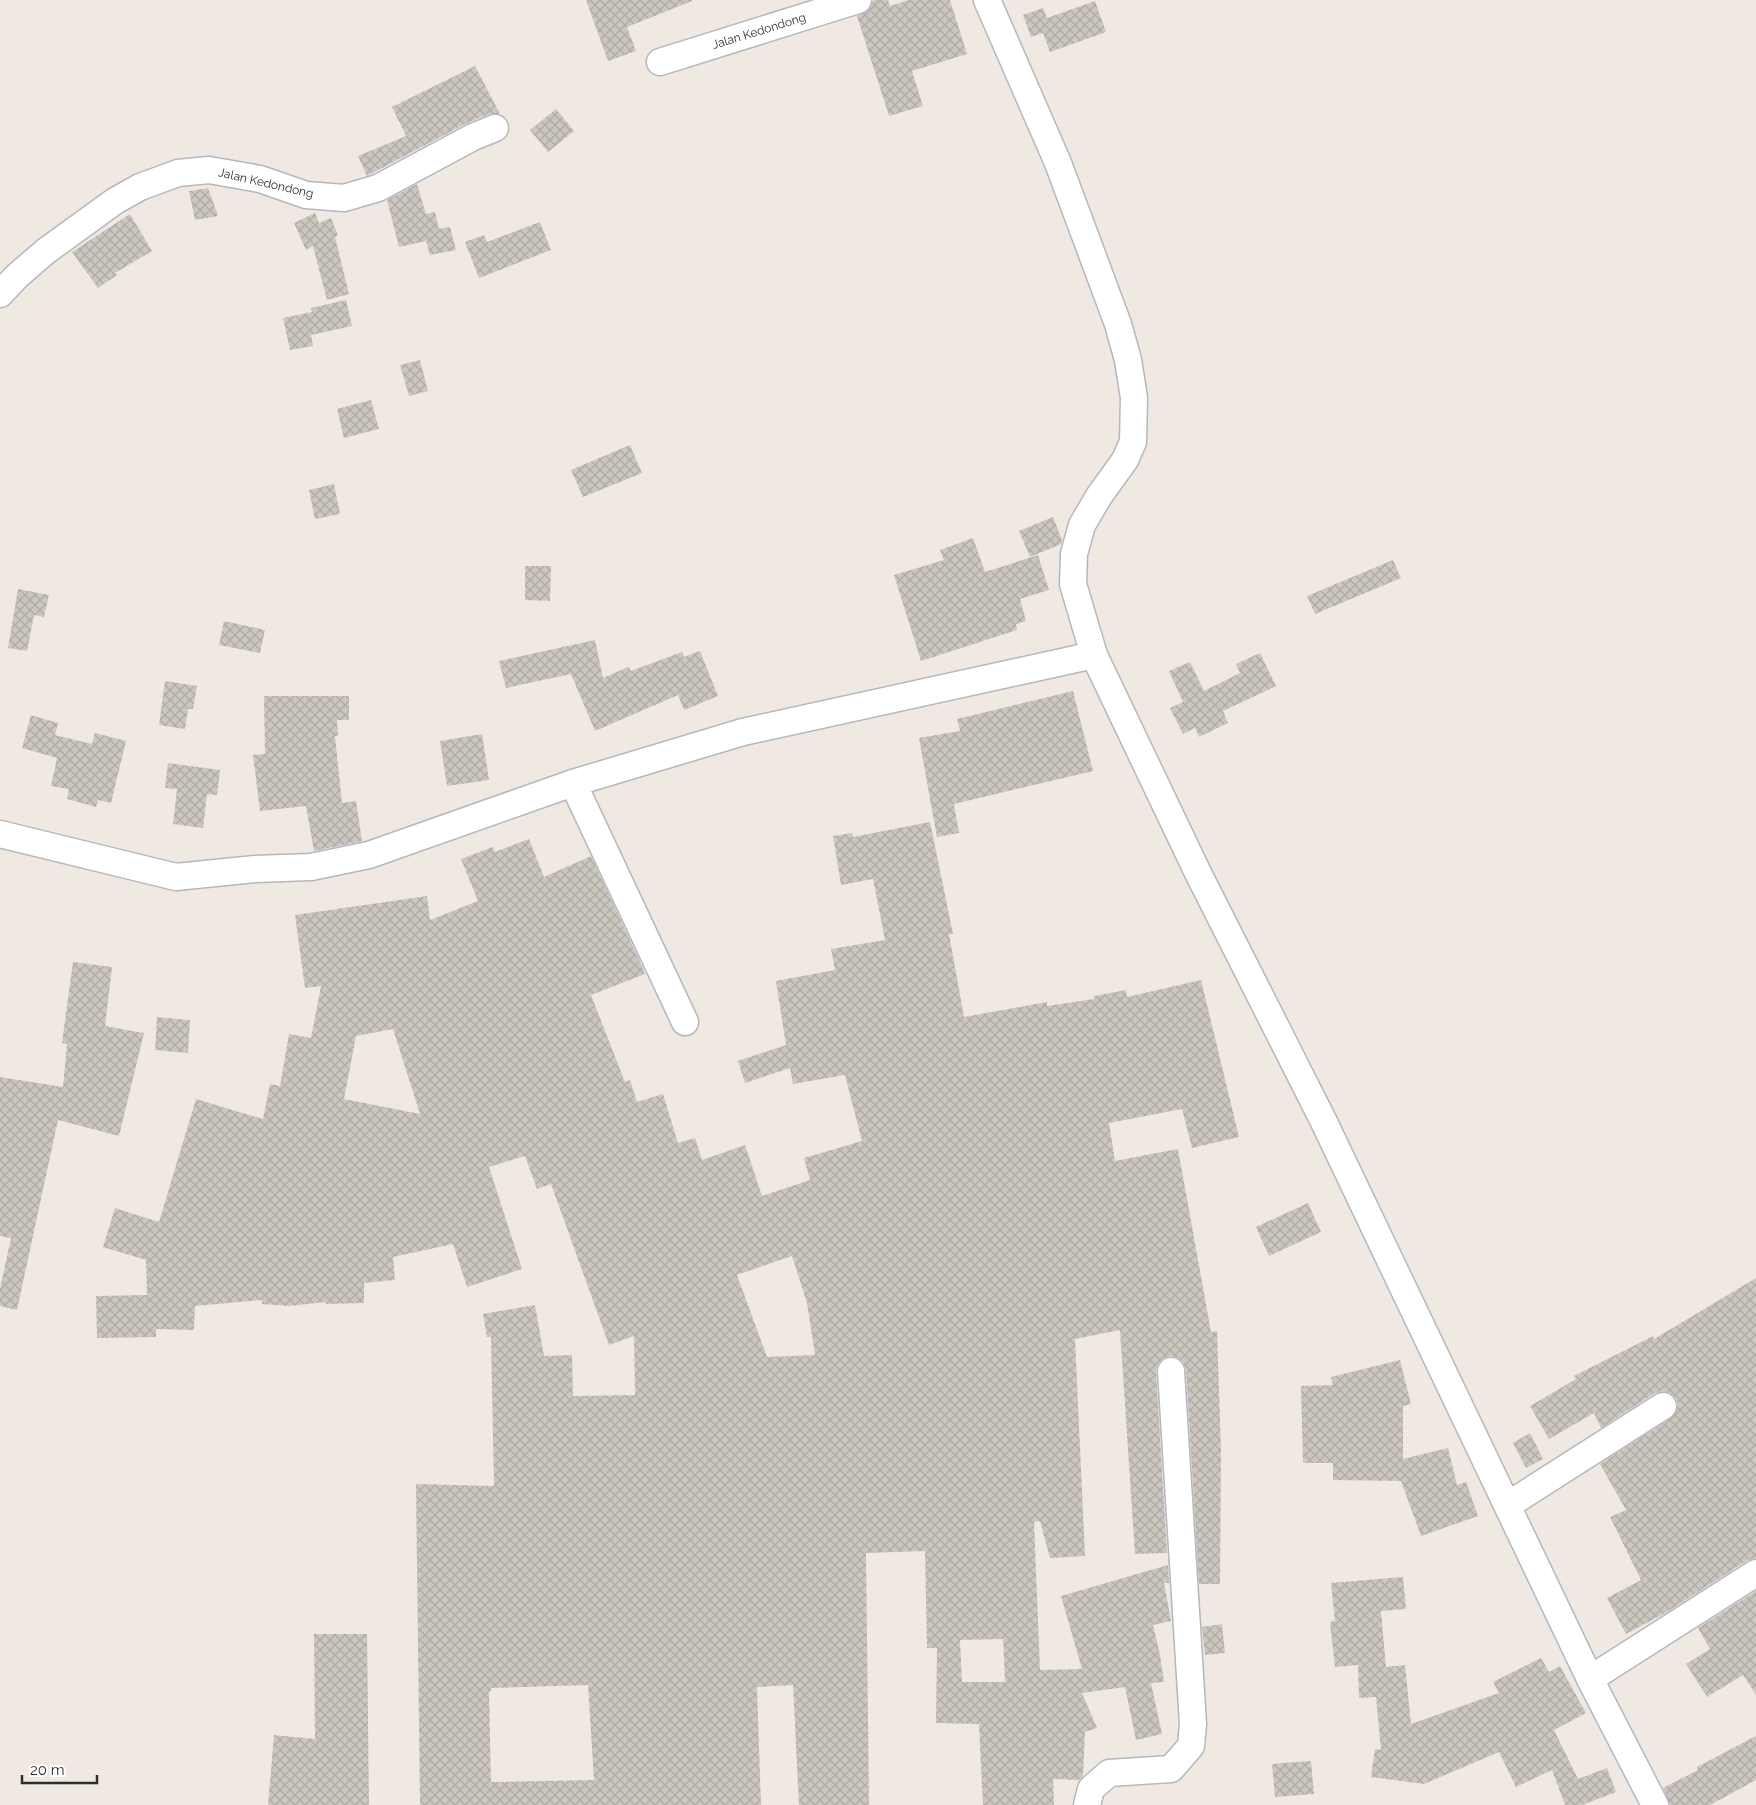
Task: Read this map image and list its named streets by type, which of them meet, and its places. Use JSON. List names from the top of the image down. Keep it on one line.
{"streets":{"street":["Jalan Kedondong"]},"scale_bar":"20 m"}
